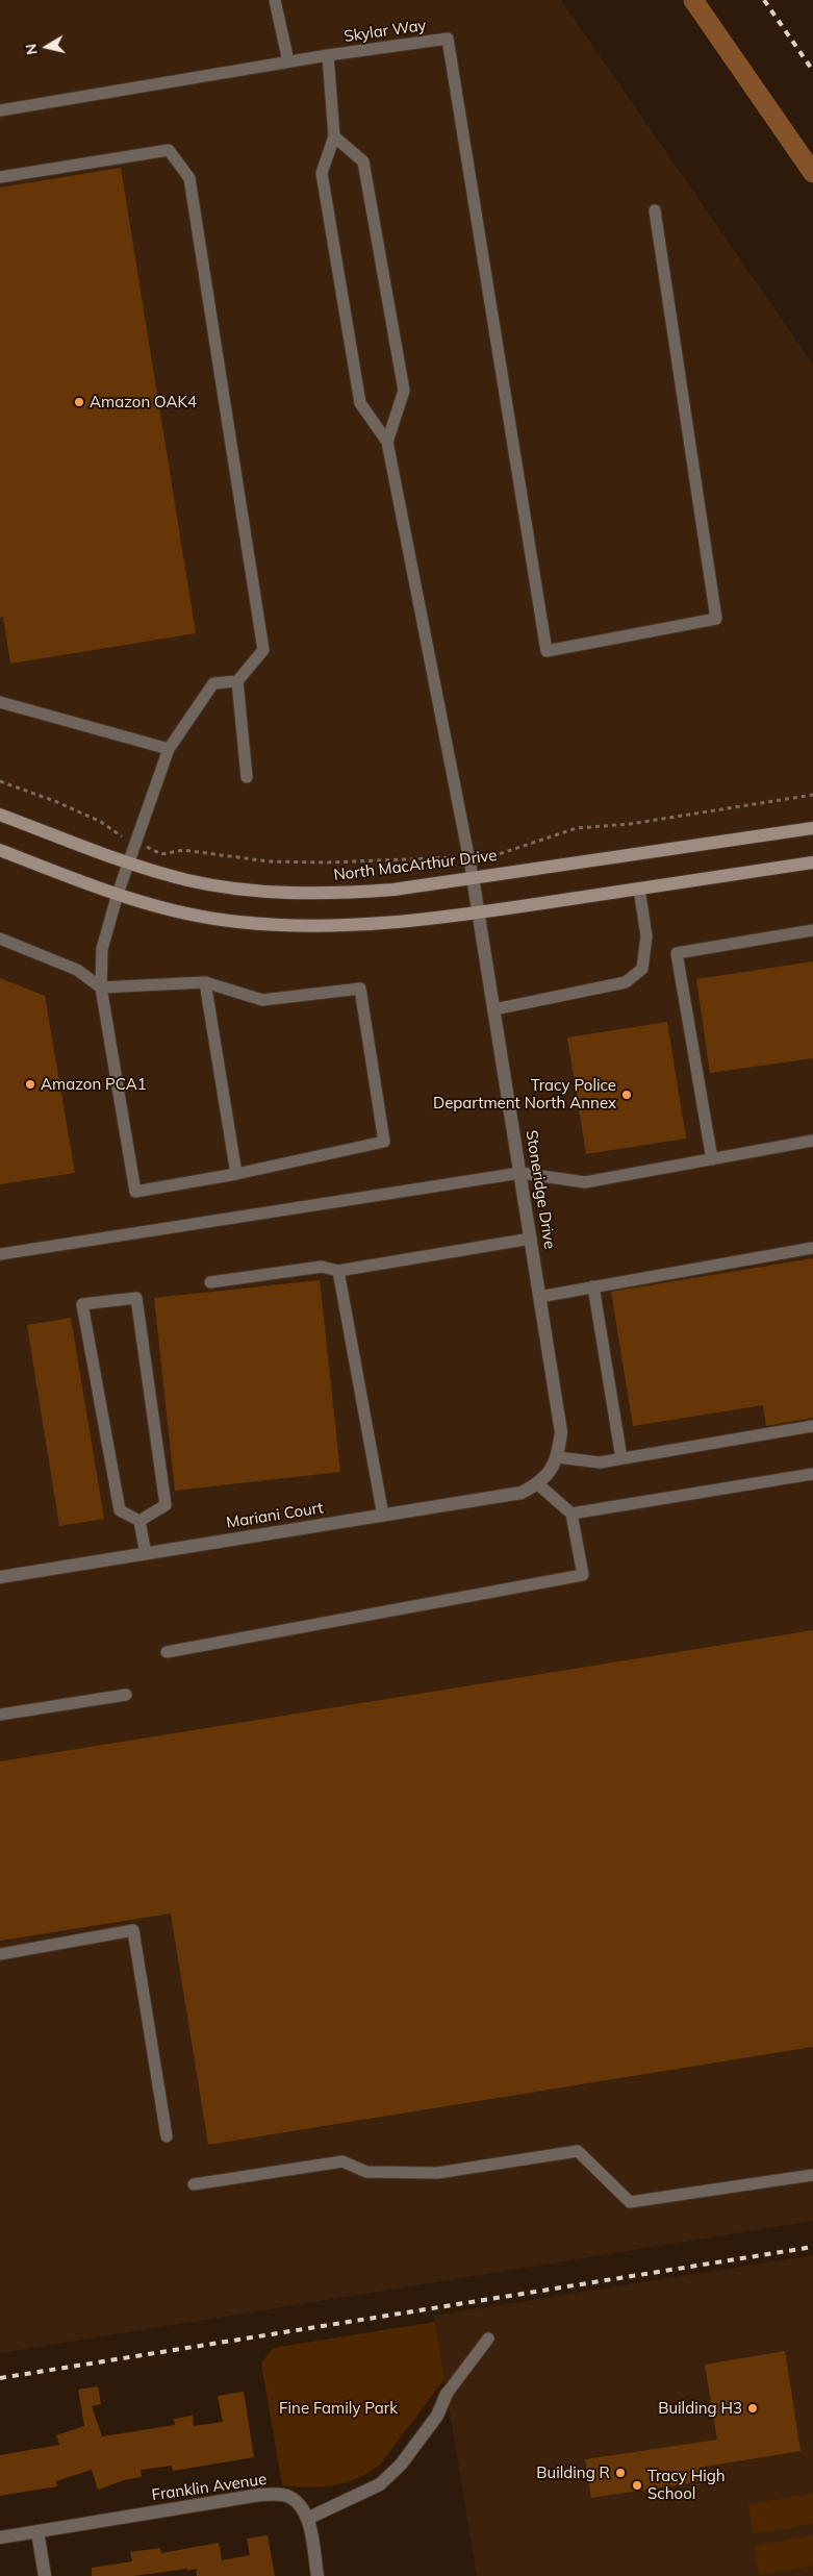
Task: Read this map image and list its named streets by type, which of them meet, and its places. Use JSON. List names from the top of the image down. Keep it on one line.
{"streets":{"main road":["North MacArthur Drive"],"street":["Stoneridge Drive","Mariani Court","Franklin Avenue"],"lane":["Skylar Way"]},"crossings":[["North MacArthur Drive","Stoneridge Drive"],["Stoneridge Drive","Mariani Court"]],"parks":["Fine Family Park"],"places":["Amazon OAK4","Amazon PCA1","Tracy Police Department North Annex","Building H3","Building R","Tracy High School"],"north":"left"}
